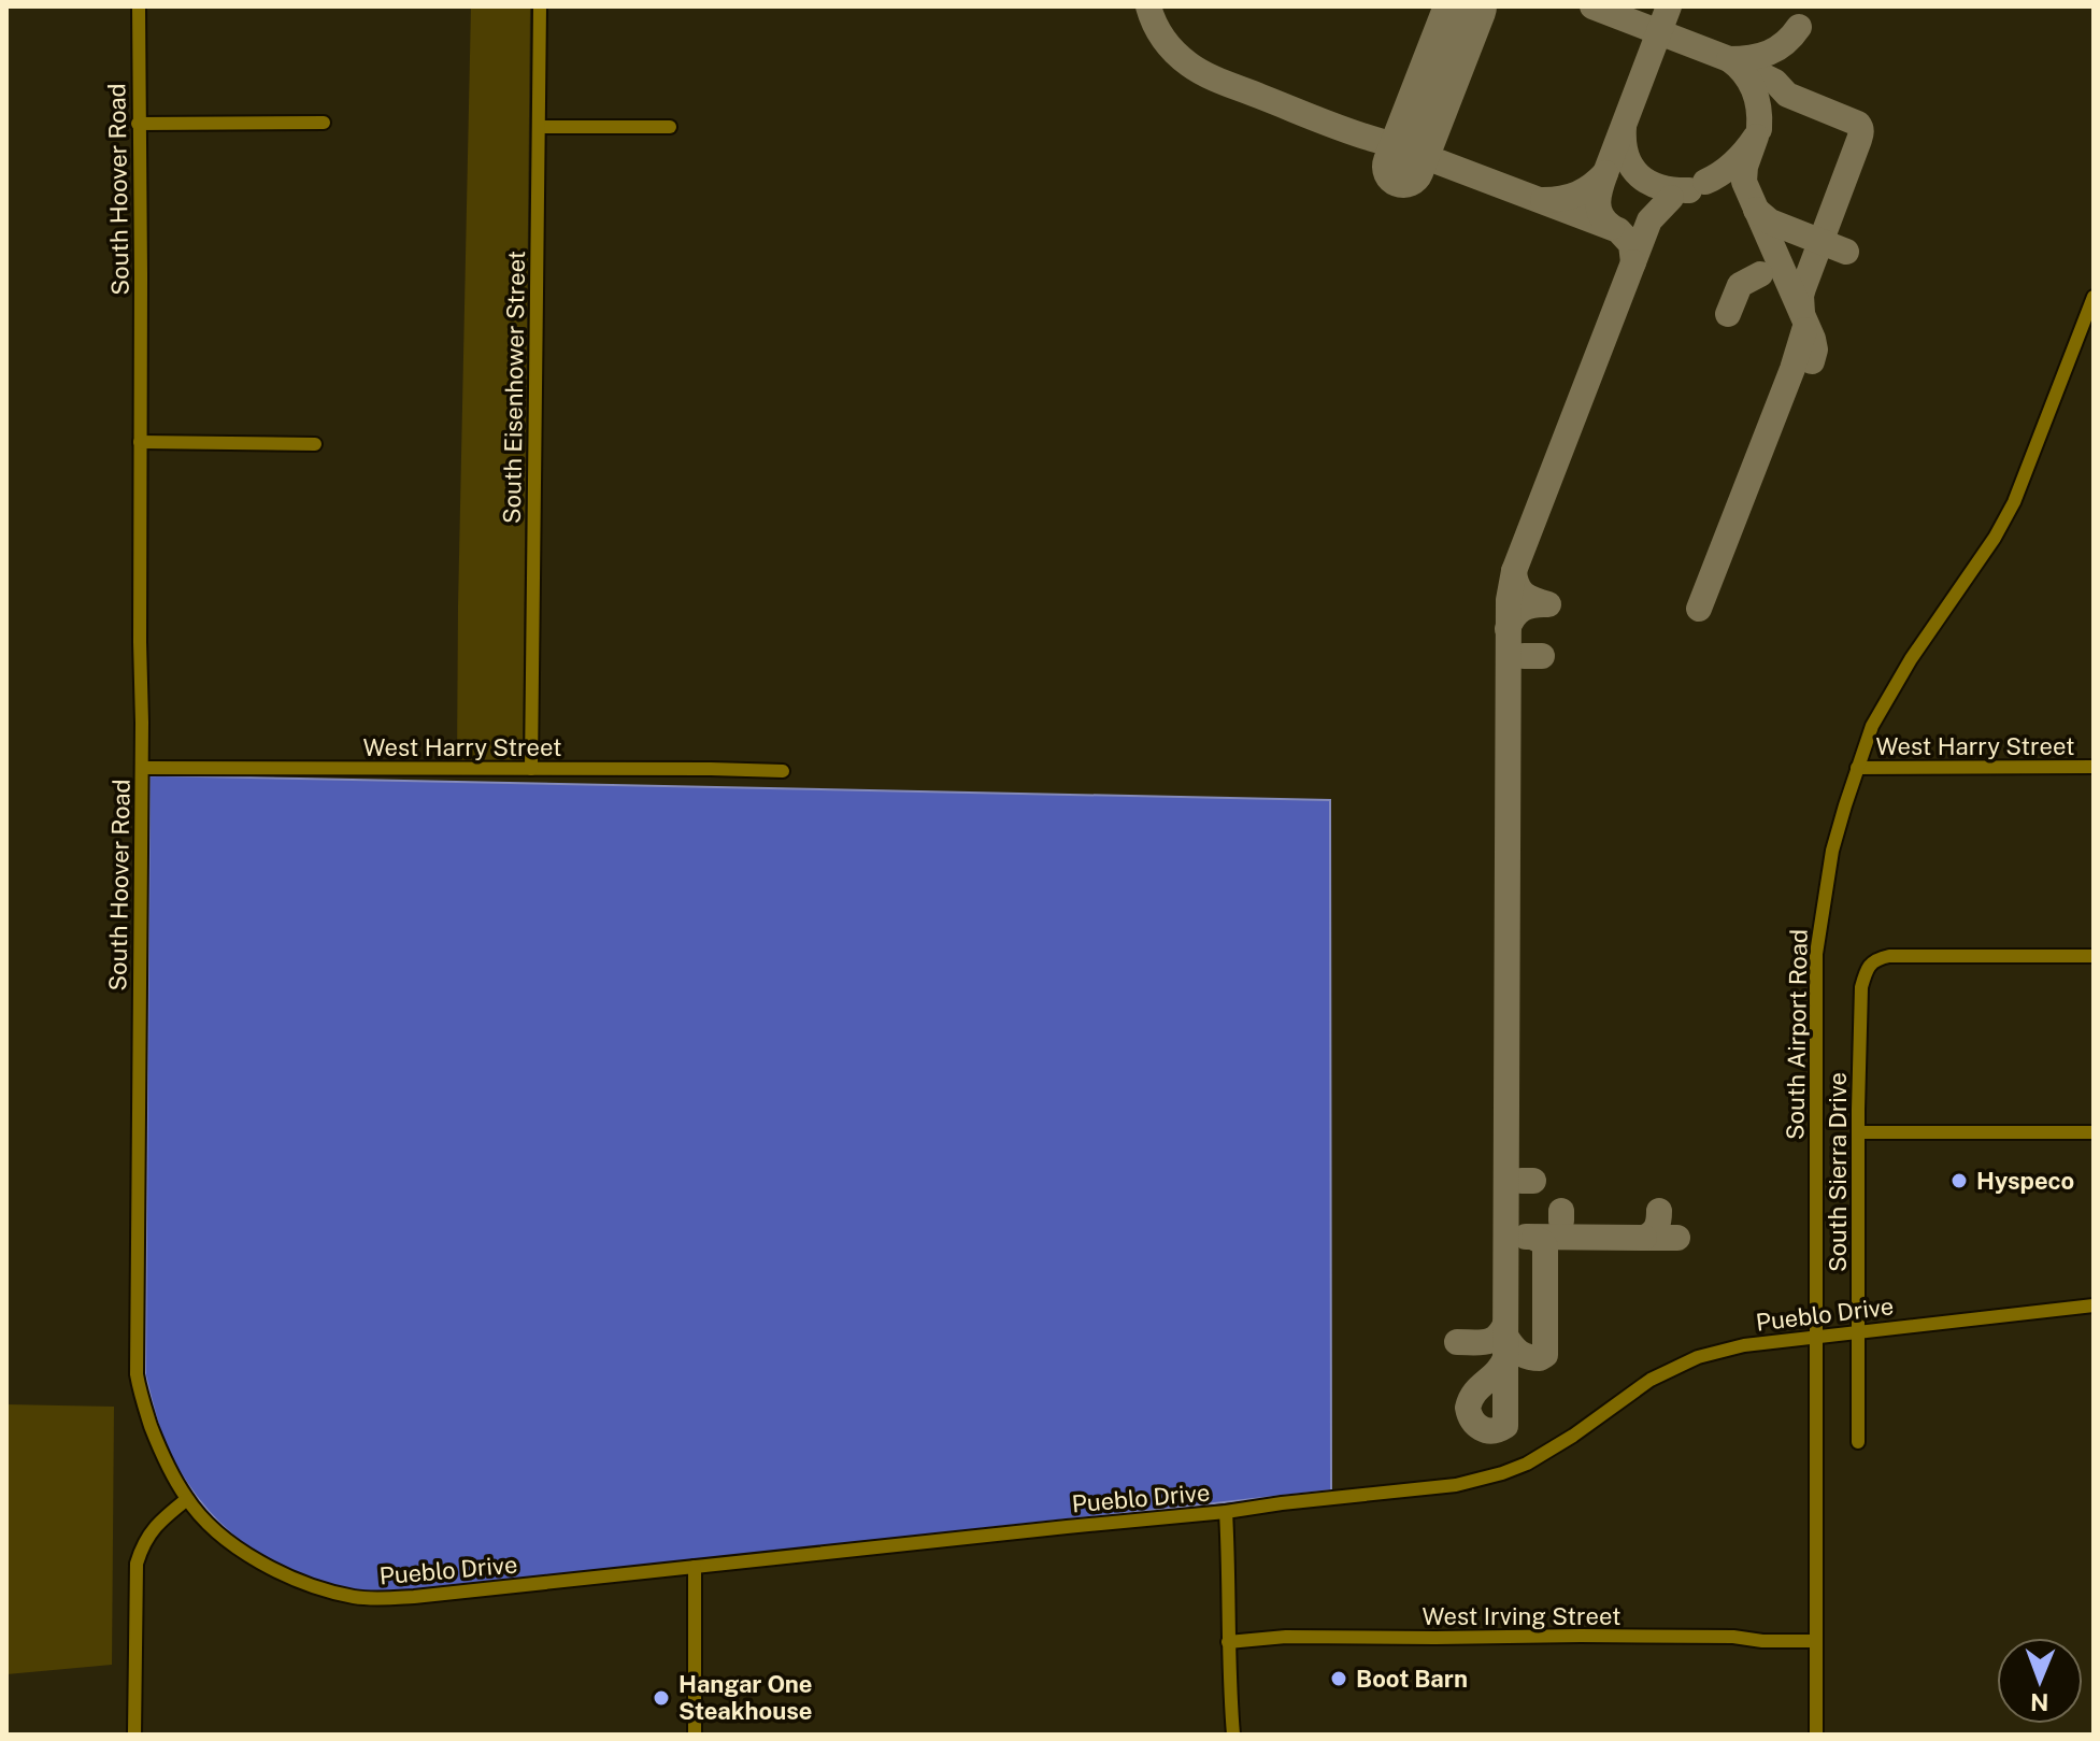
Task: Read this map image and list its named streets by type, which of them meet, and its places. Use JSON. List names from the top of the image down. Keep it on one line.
{"streets":{"street":["South Hoover Road","South Eisenhower Street","West Harry Street","South Airport Road","South Sierra Drive","Pueblo Drive","West Irving Street"]},"crossings":[["South Hoover Road","West Harry Street"],["South Hoover Road","Pueblo Drive"],["South Eisenhower Street","West Harry Street"],["West Harry Street","South Airport Road"],["South Airport Road","Pueblo Drive"],["South Airport Road","West Irving Street"],["South Sierra Drive","Pueblo Drive"]],"places":["Hyspeco","Boot Barn","Hangar One Steakhouse"],"north":"bottom"}
